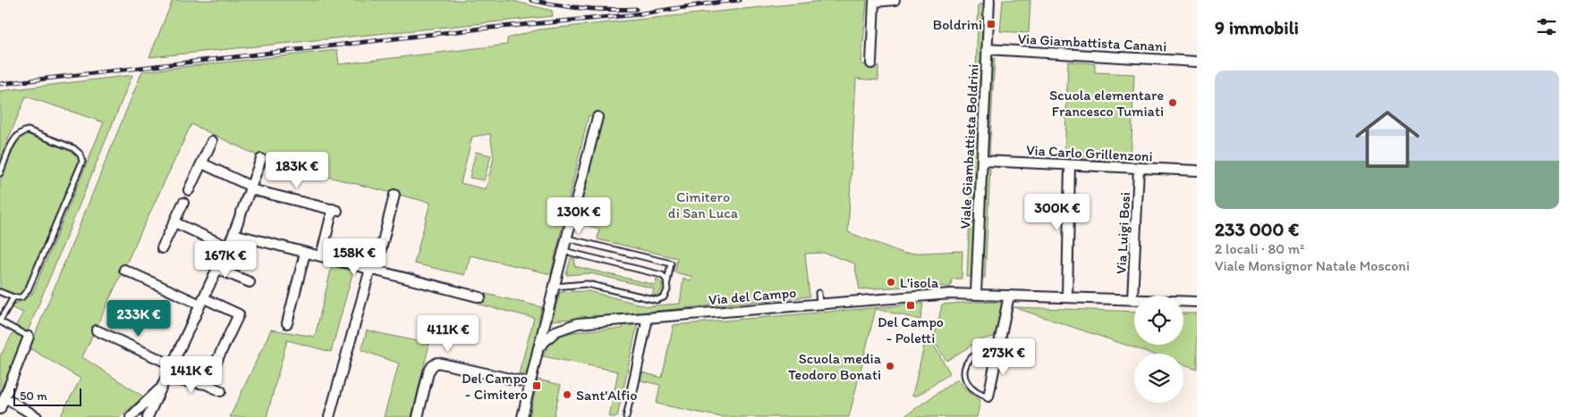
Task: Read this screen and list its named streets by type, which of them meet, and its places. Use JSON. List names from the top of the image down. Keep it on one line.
{"streets":{"street":["Via Giambattista Canani","Viale Giambattista Boldrini","Via Carlo Grillenzoni","Via Luigi Bosi","Via del Campo"]},"crossings":[["Via Giambattista Canani","Viale Giambattista Boldrini"],["Viale Giambattista Boldrini","Via Carlo Grillenzoni"],["Viale Giambattista Boldrini","Via del Campo"],["Via Carlo Grillenzoni","Via Luigi Bosi"],["Via Luigi Bosi","Via del Campo"]],"parks":["Cimitero di San Luca"],"places":{"transit":["Boldrini","Del Campo - Poletti","Del Campo - Cimitero"],"other":["Scuola elementare Francesco Tumiati","L'isola","Scuola media Teodoro Bonati","Sant'Alfio"]},"scale_bar":"50 m","page":{"heading":"9 immobili","list":[{"name":"233 000 €","note":"2 locali · 80 m² · Viale Monsignor Natale Mosconi"}],"price":["183K €","300K €","130K €","158K €","167K €","233K €","411K €","273K €","141K €"],"scale":"50 m"}}
